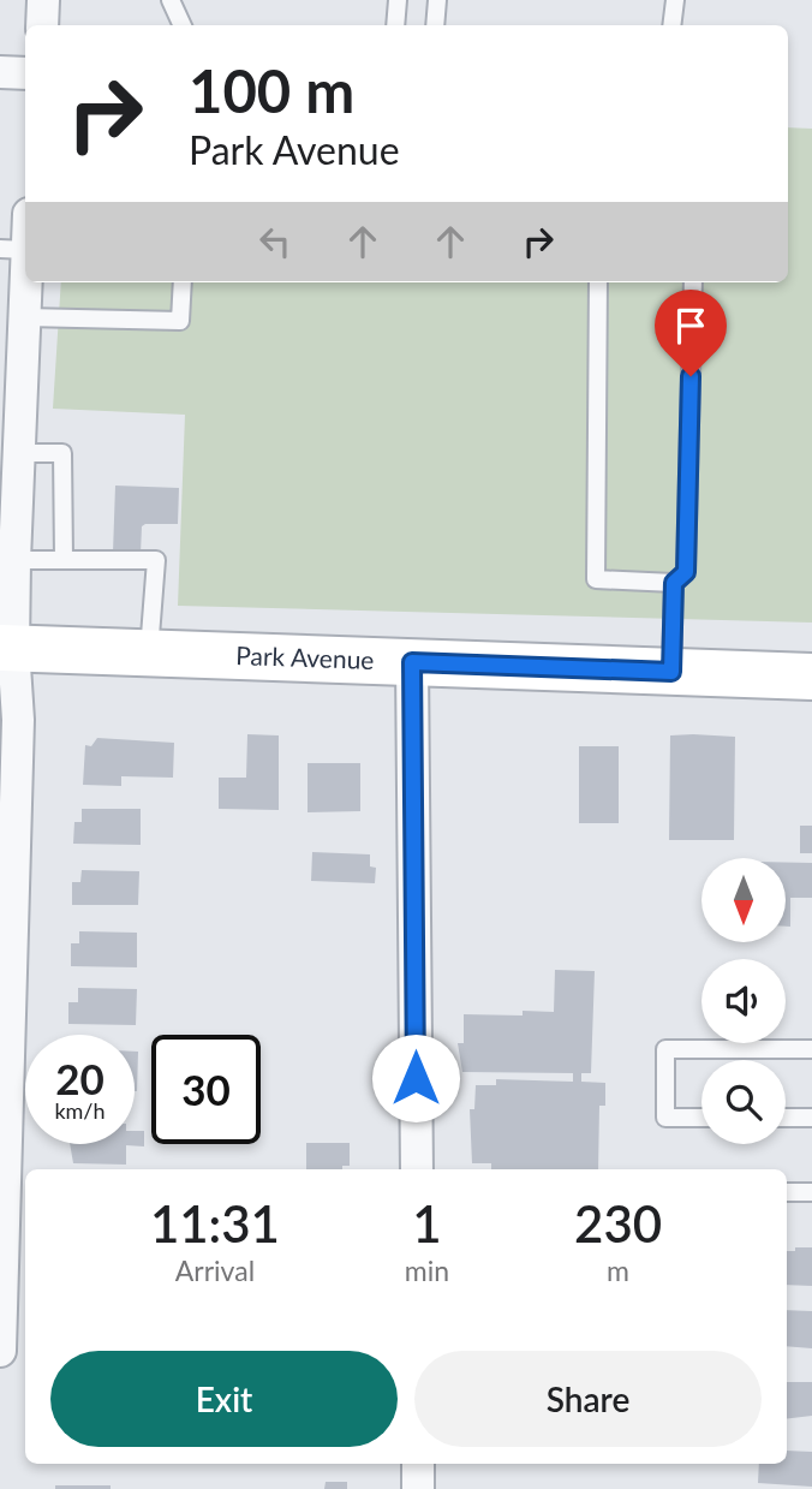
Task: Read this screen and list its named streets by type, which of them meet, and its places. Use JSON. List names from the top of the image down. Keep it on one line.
{"streets":{"main road":["Park Avenue"]},"north":"bottom","page":{"turn":["100 m","Park Avenue"],"speed":"20 km/h","limit":"30","eta":["11:31","Arrival","1","min","230","m"],"buttons":["Exit","Share"]}}
